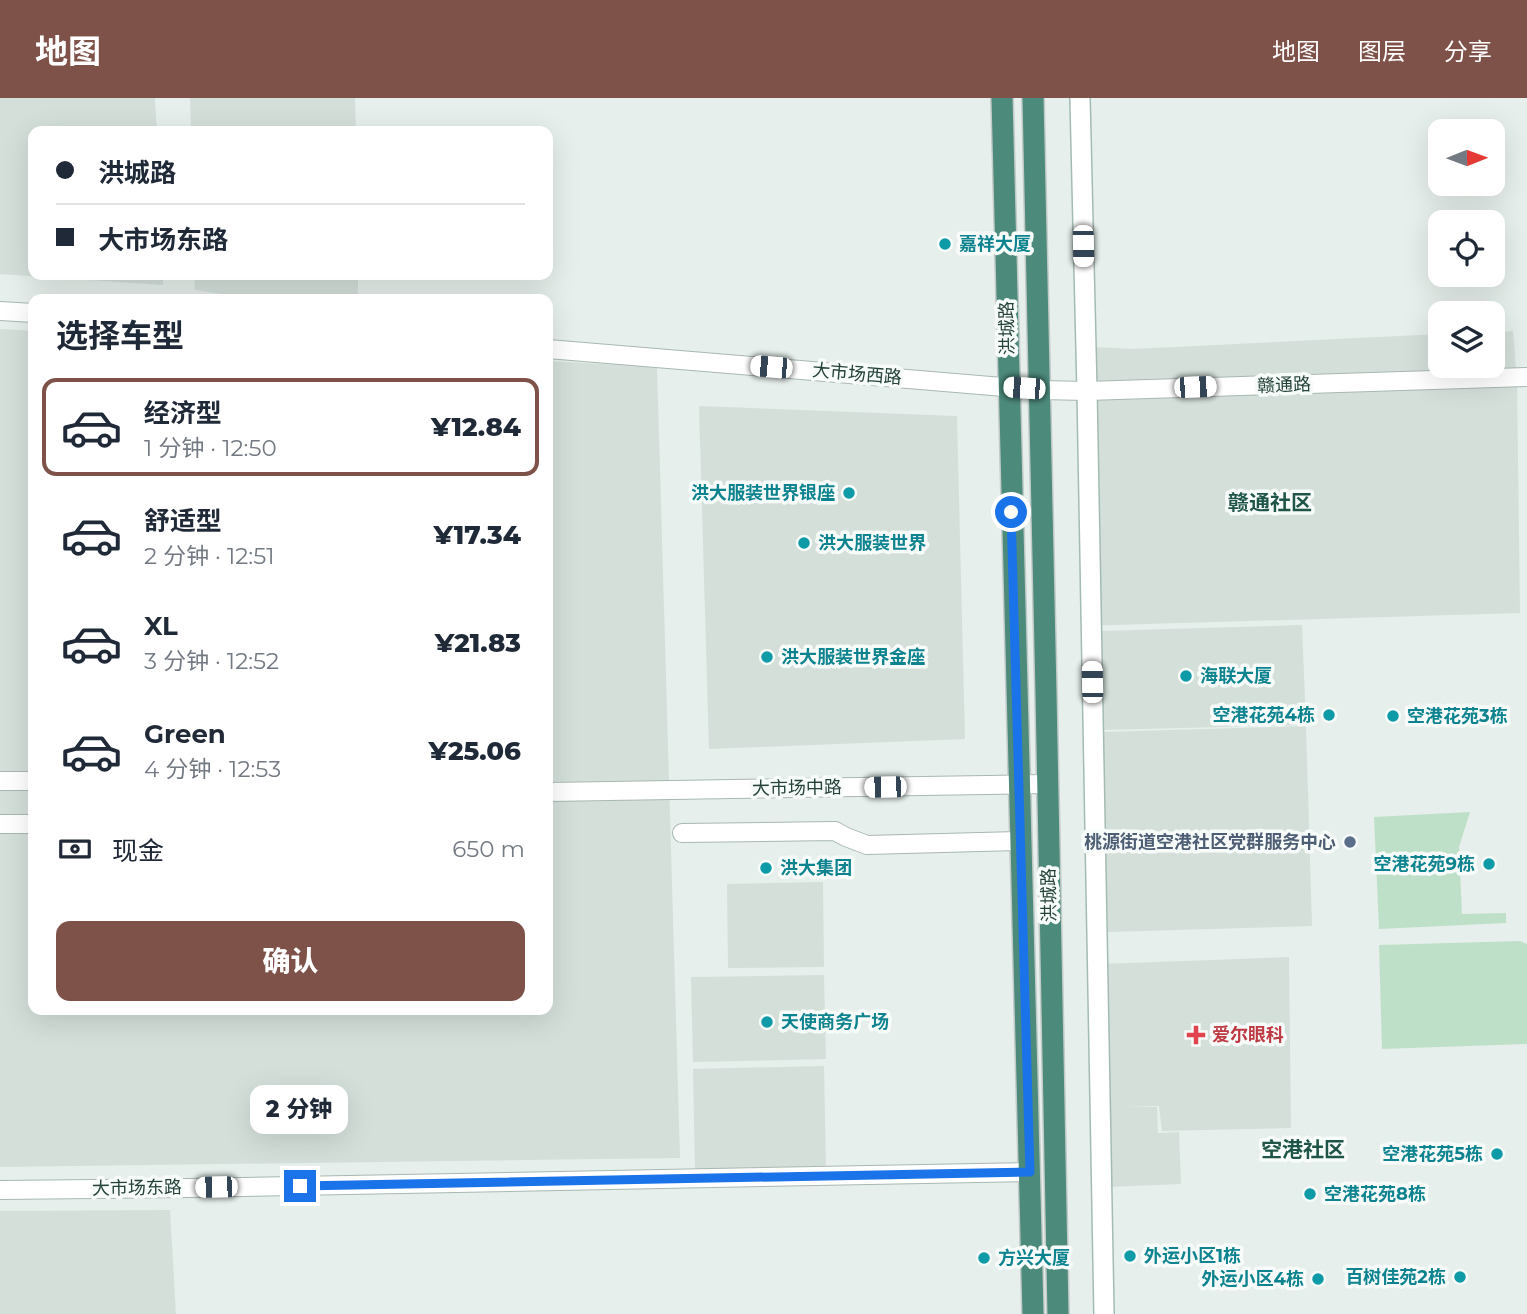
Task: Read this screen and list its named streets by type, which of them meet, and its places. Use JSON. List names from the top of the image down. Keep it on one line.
{"streets":{"highway":["洪城路"],"street":["大市场西路","赣通路","大市场中路","大市场东路"]},"crossings":[["洪城路","大市场西路"],["洪城路","赣通路"],["洪城路","大市场中路"],["洪城路","大市场东路"],["大市场西路","赣通路"]],"districts":["赣通社区","空港社区"],"places":{"other":["嘉祥大厦","洪大服装世界银座","洪大服装世界","洪大服装世界金座","海联大厦","空港花苑4栋","空港花苑3栋","桃源街道空港社区党群服务中心","空港花苑9栋","洪大集团","天使商务广场","空港花苑5栋","空港花苑8栋","外运小区1栋","方兴大厦","百树佳苑2栋","外运小区4栋"],"health":["爱尔眼科"]},"north":"right","page":{"header":"地图","nav":["地图","图层","分享"],"banner":["洪城路","大市场东路"],"heading":"选择车型","list":[{"name":"经济型","note":"1 分钟 · 12:50","value":"¥12.84"},{"name":"舒适型","note":"2 分钟 · 12:51","value":"¥17.34"},{"name":"XL","note":"3 分钟 · 12:52","value":"¥21.83"},{"name":"Green","note":"4 分钟 · 12:53","value":"¥25.06"}],"pay":["现金","650 m"],"buttons":"确认","bubble":"2 分钟"}}
